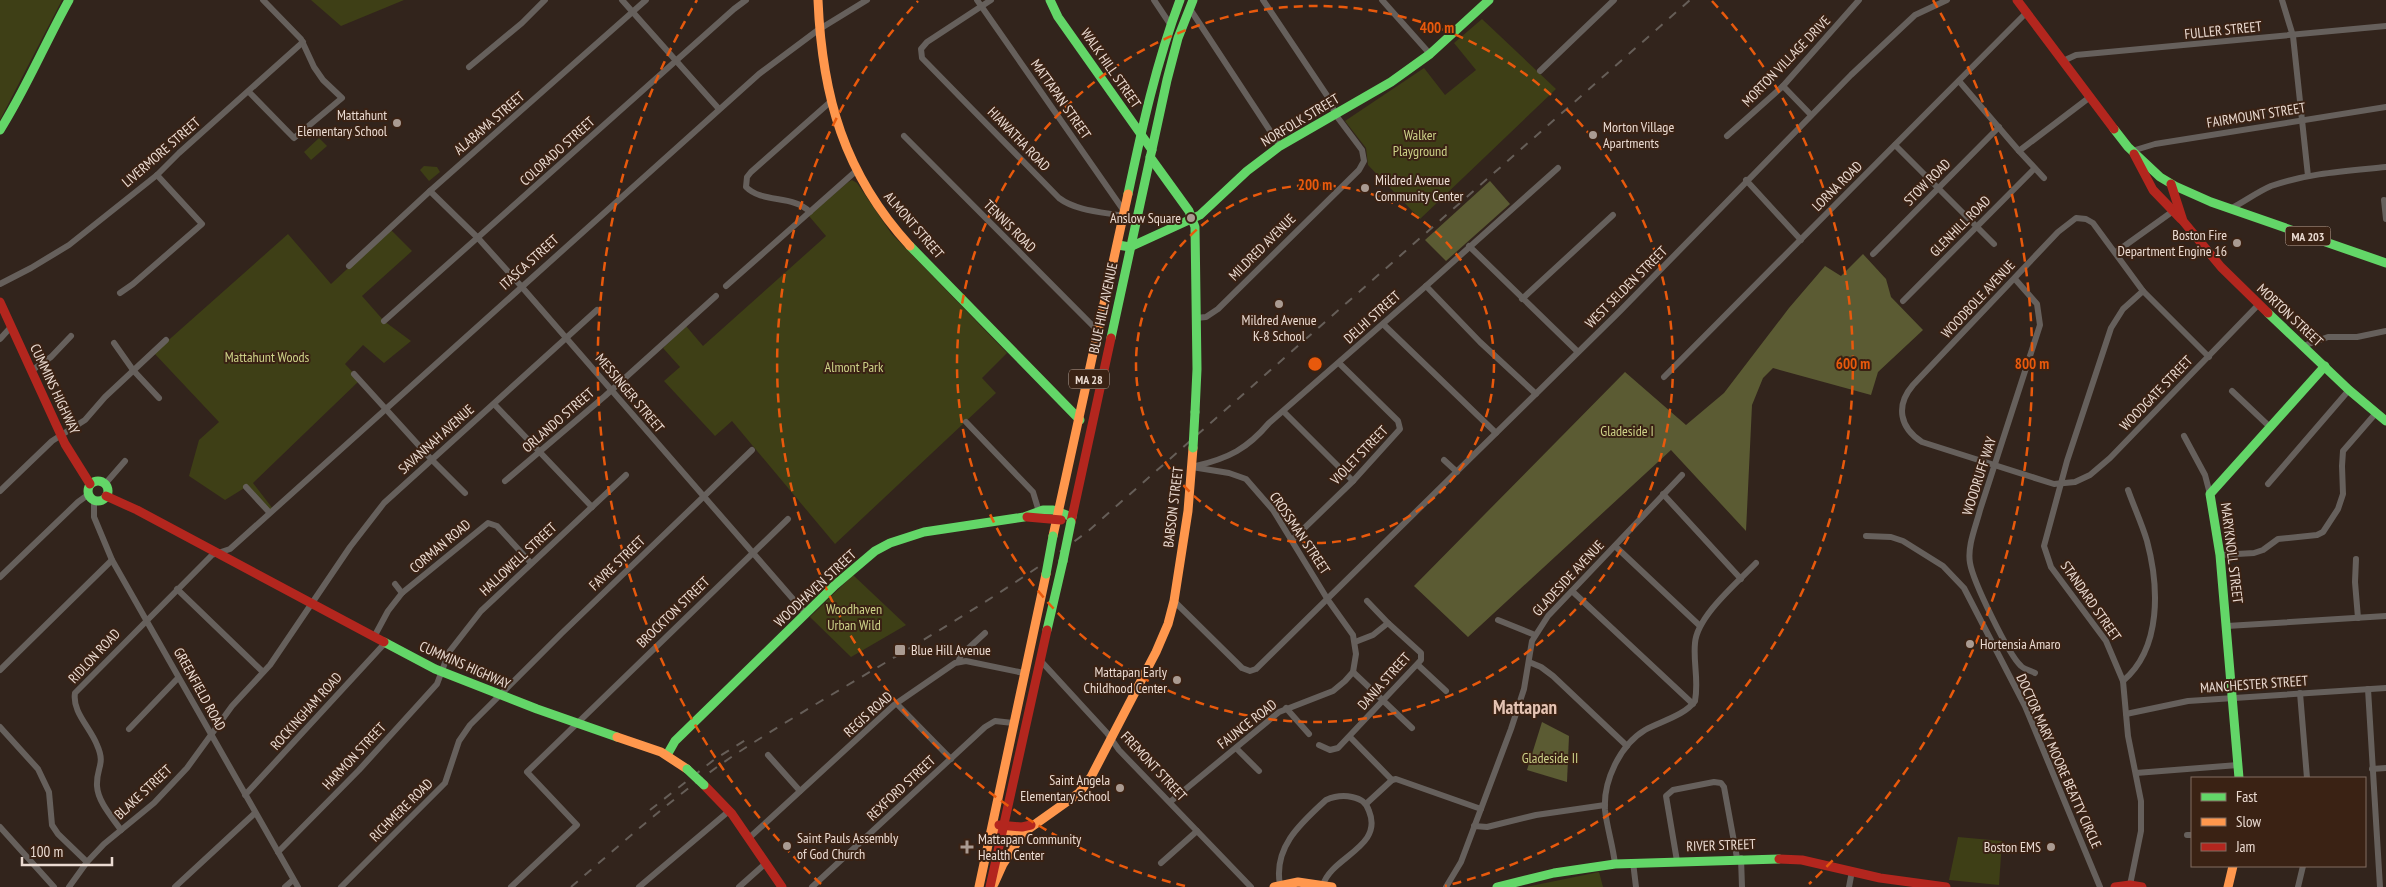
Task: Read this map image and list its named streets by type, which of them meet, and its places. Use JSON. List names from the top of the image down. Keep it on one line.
{"streets":{"main road":["WALK HILL STREET","NORFOLK STREET","ALMONT STREET","MA 203","BLUE HILL AVENUE","MORTON STREET","MA 28","CUMMINS HIGHWAY","BABSON STREET","MARYKNOLL STREET","WOODHAVEN STREET","RIVER STREET"],"street":["FULLER STREET","MORTON VILLAGE DRIVE","MATTAPAN STREET","FAIRMOUNT STREET","ALABAMA STREET","HIAWATHA ROAD","COLORADO STREET","LIVERMORE STREET","STOW ROAD","LORNA ROAD","TENNIS ROAD","GLENHILL ROAD","MILDRED AVENUE","ITASCA STREET","WEST SELDEN STREET","WOODBOLE AVENUE","DELHI STREET","MESSINGER STREET","WOODGATE STREET","ORLANDO STREET","SAVANNAH AVENUE","VIOLET STREET","WOODRUFF WAY","CROSSMAN STREET","CORMAN ROAD","HALLOWELL STREET","FAVRE STREET","GLADESIDE AVENUE","STANDARD STREET","BROCKTON STREET","RIDLON ROAD","DANIA STREET","MANCHESTER STREET","GREENFIELD ROAD","ROCKINGHAM ROAD","REGIS ROAD","FAUNCE ROAD","HARMON STREET","DOCTOR MARY MOORE BEATTY CIRCLE","FREMONT STREET","REXFORD STREET","BLAKE STREET","RICHMERE ROAD"]},"crossings":[["FULLER STREET","MORTON STREET"],["WALK HILL STREET","BLUE HILL AVENUE"],["WALK HILL STREET","BABSON STREET"],["MATTAPAN STREET","HIAWATHA ROAD"],["MATTAPAN STREET","BLUE HILL AVENUE"],["FAIRMOUNT STREET","MORTON STREET"],["NORFOLK STREET","MILDRED AVENUE"],["NORFOLK STREET","BLUE HILL AVENUE"],["NORFOLK STREET","BABSON STREET"],["ALABAMA STREET","MESSINGER STREET"],["HIAWATHA ROAD","BLUE HILL AVENUE"],["COLORADO STREET","MESSINGER STREET"],["LORNA ROAD","MORTON STREET"],["ALMONT STREET","ITASCA STREET"],["ALMONT STREET","BLUE HILL AVENUE"],["TENNIS ROAD","BLUE HILL AVENUE"],["MA 203","MORTON STREET"],["MILDRED AVENUE","BABSON STREET"],["ITASCA STREET","CUMMINS HIGHWAY"],["ITASCA STREET","MESSINGER STREET"],["ITASCA STREET","RIDLON ROAD"],["WEST SELDEN STREET","BABSON STREET"],["WEST SELDEN STREET","CROSSMAN STREET"],["WOODBOLE AVENUE","WOODGATE STREET"],["WOODBOLE AVENUE","WOODRUFF WAY"],["WOODBOLE AVENUE","STANDARD STREET"],["BLUE HILL AVENUE","BABSON STREET"],["BLUE HILL AVENUE","WOODHAVEN STREET"],["BLUE HILL AVENUE","FREMONT STREET"],["BLUE HILL AVENUE","REXFORD STREET"],["MORTON STREET","WOODGATE STREET"],["MORTON STREET","MARYKNOLL STREET"],["DELHI STREET","VIOLET STREET"],["DELHI STREET","BABSON STREET"],["DELHI STREET","CROSSMAN STREET"],["CUMMINS HIGHWAY","SAVANNAH AVENUE"],["CUMMINS HIGHWAY","CORMAN ROAD"],["CUMMINS HIGHWAY","HALLOWELL STREET"],["CUMMINS HIGHWAY","FAVRE STREET"],["CUMMINS HIGHWAY","WOODHAVEN STREET"],["CUMMINS HIGHWAY","BROCKTON STREET"],["CUMMINS HIGHWAY","RIDLON ROAD"],["CUMMINS HIGHWAY","GREENFIELD ROAD"],["CUMMINS HIGHWAY","ROCKINGHAM ROAD"],["CUMMINS HIGHWAY","REGIS ROAD"],["CUMMINS HIGHWAY","HARMON STREET"],["CUMMINS HIGHWAY","RICHMERE ROAD"],["MESSINGER STREET","ORLANDO STREET"],["MESSINGER STREET","SAVANNAH AVENUE"],["MESSINGER STREET","FAVRE STREET"],["MESSINGER STREET","WOODHAVEN STREET"],["MESSINGER STREET","BROCKTON STREET"],["WOODGATE STREET","STANDARD STREET"],["SAVANNAH AVENUE","BLAKE STREET"],["VIOLET STREET","CROSSMAN STREET"],["BABSON STREET","CROSSMAN STREET"],["BABSON STREET","FREMONT STREET"],["CORMAN ROAD","HALLOWELL STREET"],["MARYKNOLL STREET","MANCHESTER STREET"],["HALLOWELL STREET","HARMON STREET"],["FAVRE STREET","RICHMERE ROAD"],["STANDARD STREET","MANCHESTER STREET"],["RIDLON ROAD","GREENFIELD ROAD"],["RIDLON ROAD","BLAKE STREET"],["GREENFIELD ROAD","ROCKINGHAM ROAD"],["GREENFIELD ROAD","HARMON STREET"],["GREENFIELD ROAD","BLAKE STREET"],["FAUNCE ROAD","FREMONT STREET"]],"districts":["Mattapan"],"parks":["Walker Playground","Mattahunt Woods","Almont Park","Gladeside I","Woodhaven Urban Wild","Gladeside II"],"places":{"other":["Mattahunt Elementary School","Morton Village Apartments","Mildred Avenue Community Center","Anslow Square","Boston Fire Department Engine 16","Mildred Avenue K-8 School","Hortensia Amaro","Mattapan Early Childhood Center","Saint Angela Elementary School","Saint Pauls Assembly of God Church","Boston EMS"],"transit":["Blue Hill Avenue"],"health":["Mattapan Community Health Center"]},"legend":["Fast","Slow","Jam"],"scale_bar":"100 m","rings":["400 m","200 m","600 m","800 m"]}
